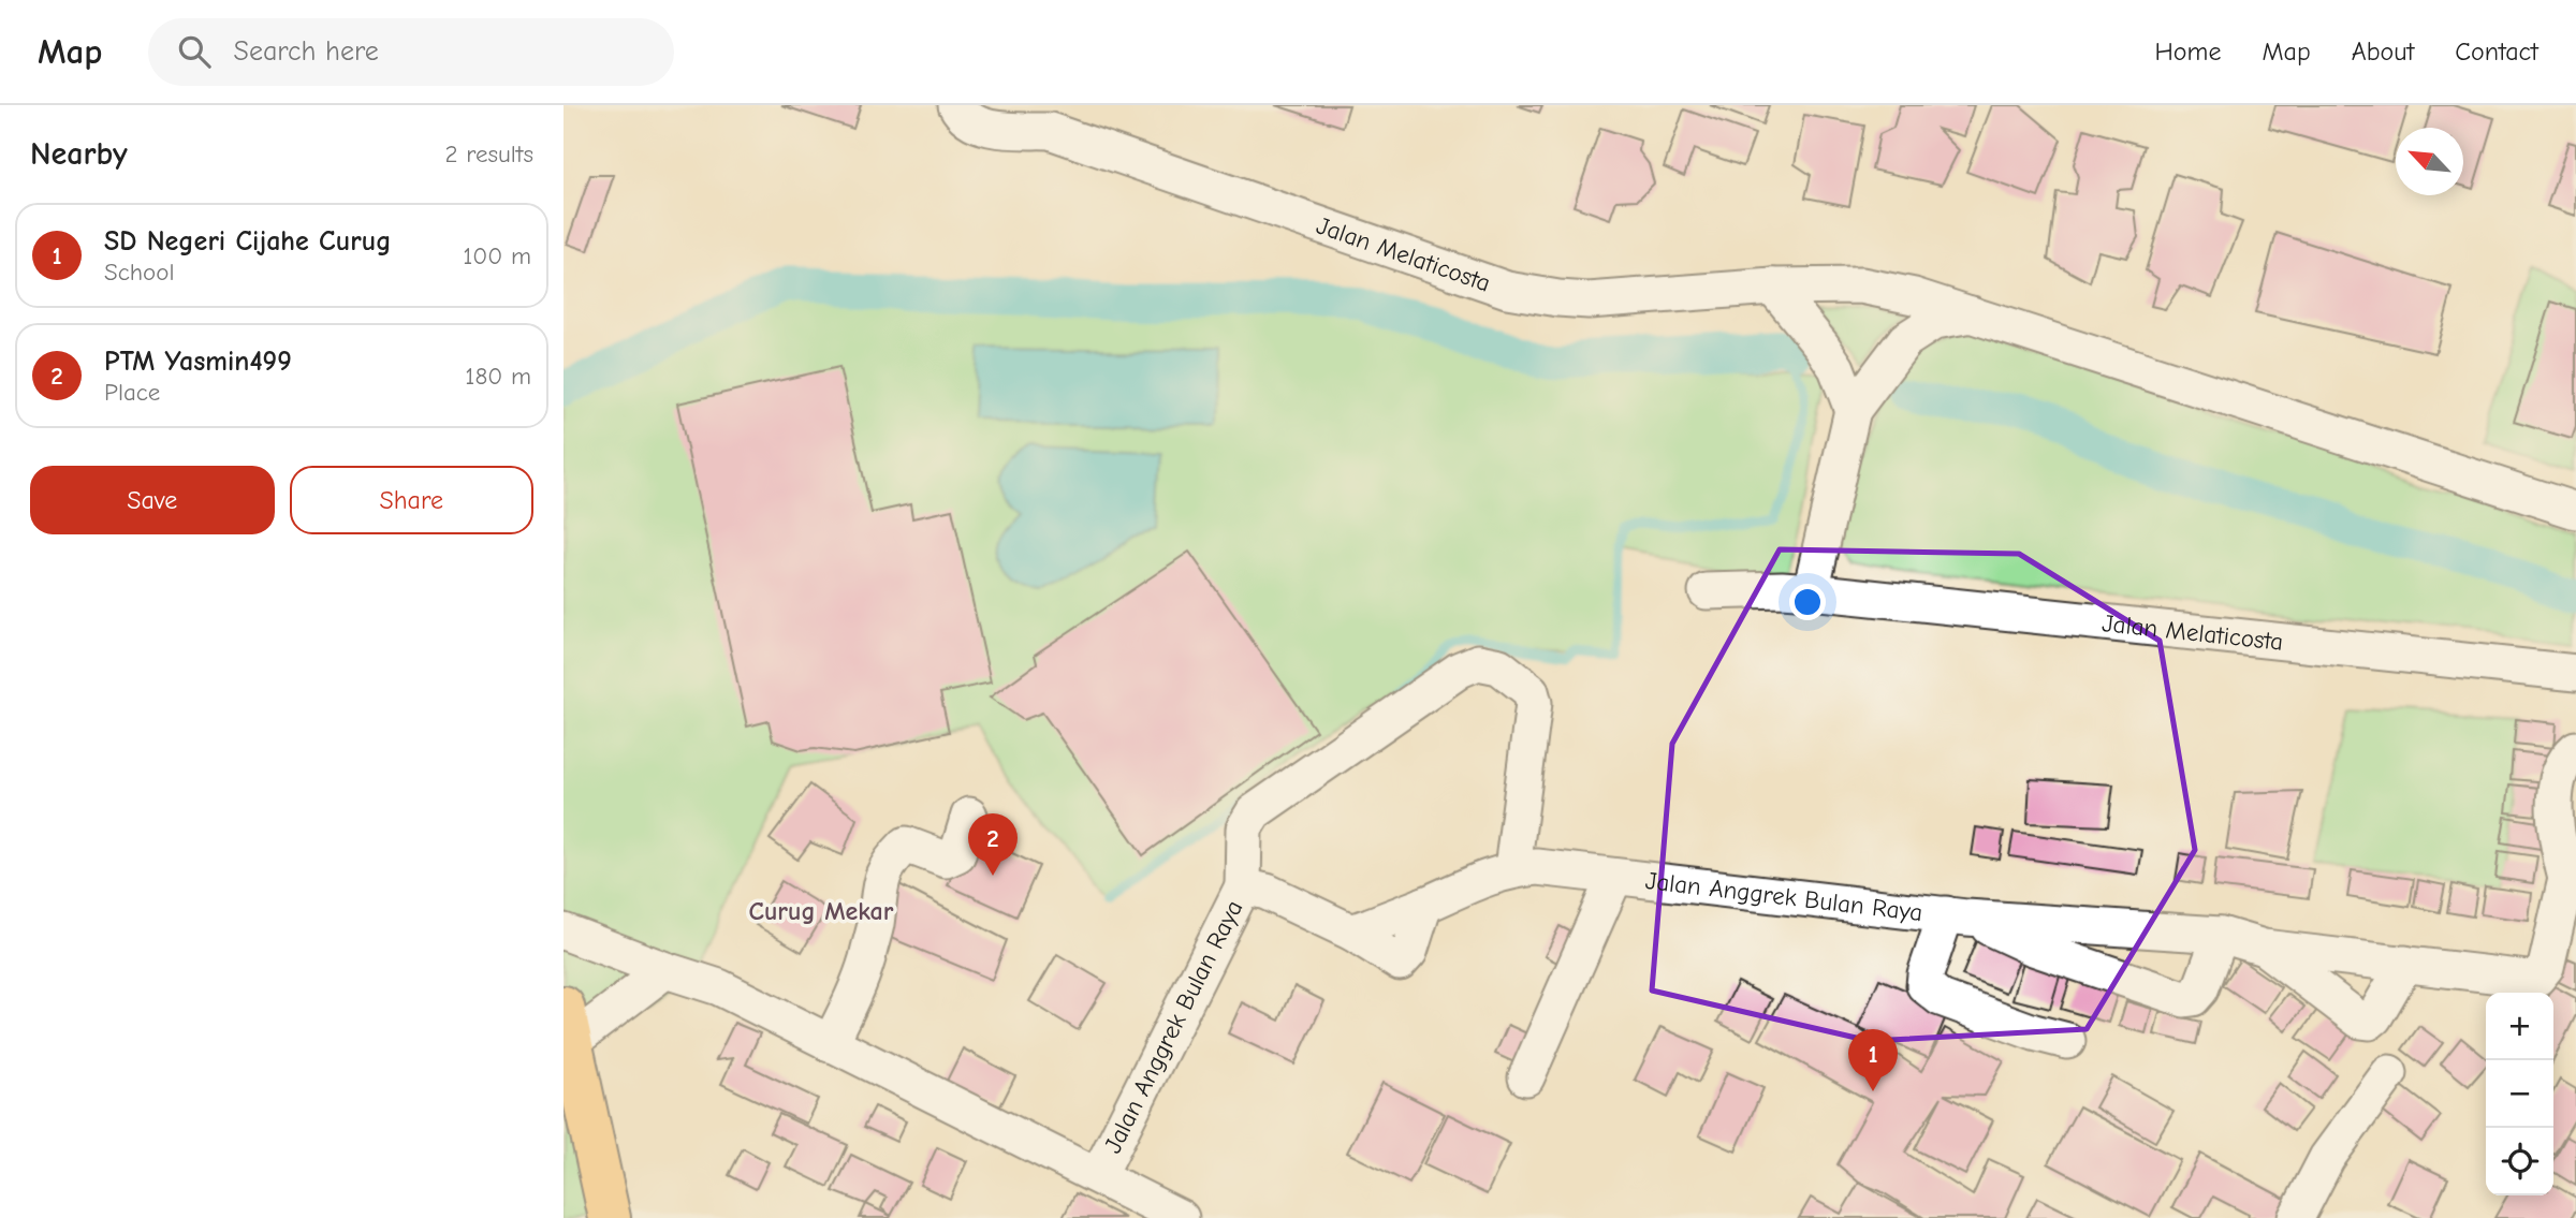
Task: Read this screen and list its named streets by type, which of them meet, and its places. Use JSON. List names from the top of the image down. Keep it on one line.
{"streets":{"street":["Jalan Melaticosta","Jalan Anggrek Bulan Raya"]},"districts":["Curug Mekar"],"north":"top left","page":{"header":"Map","search":"Search here","nav":["Home","Map","About","Contact"],"heading":["Nearby","2 results"],"list":[{"mark":"1","name":"SD Negeri Cijahe Curug","note":"School","value":"100 m"},{"mark":"2","name":"PTM Yasmin499","note":"Place","value":"180 m"}],"buttons":["Save","Share"],"pins":["2","1"],"map_buttons":["+","−"]}}
